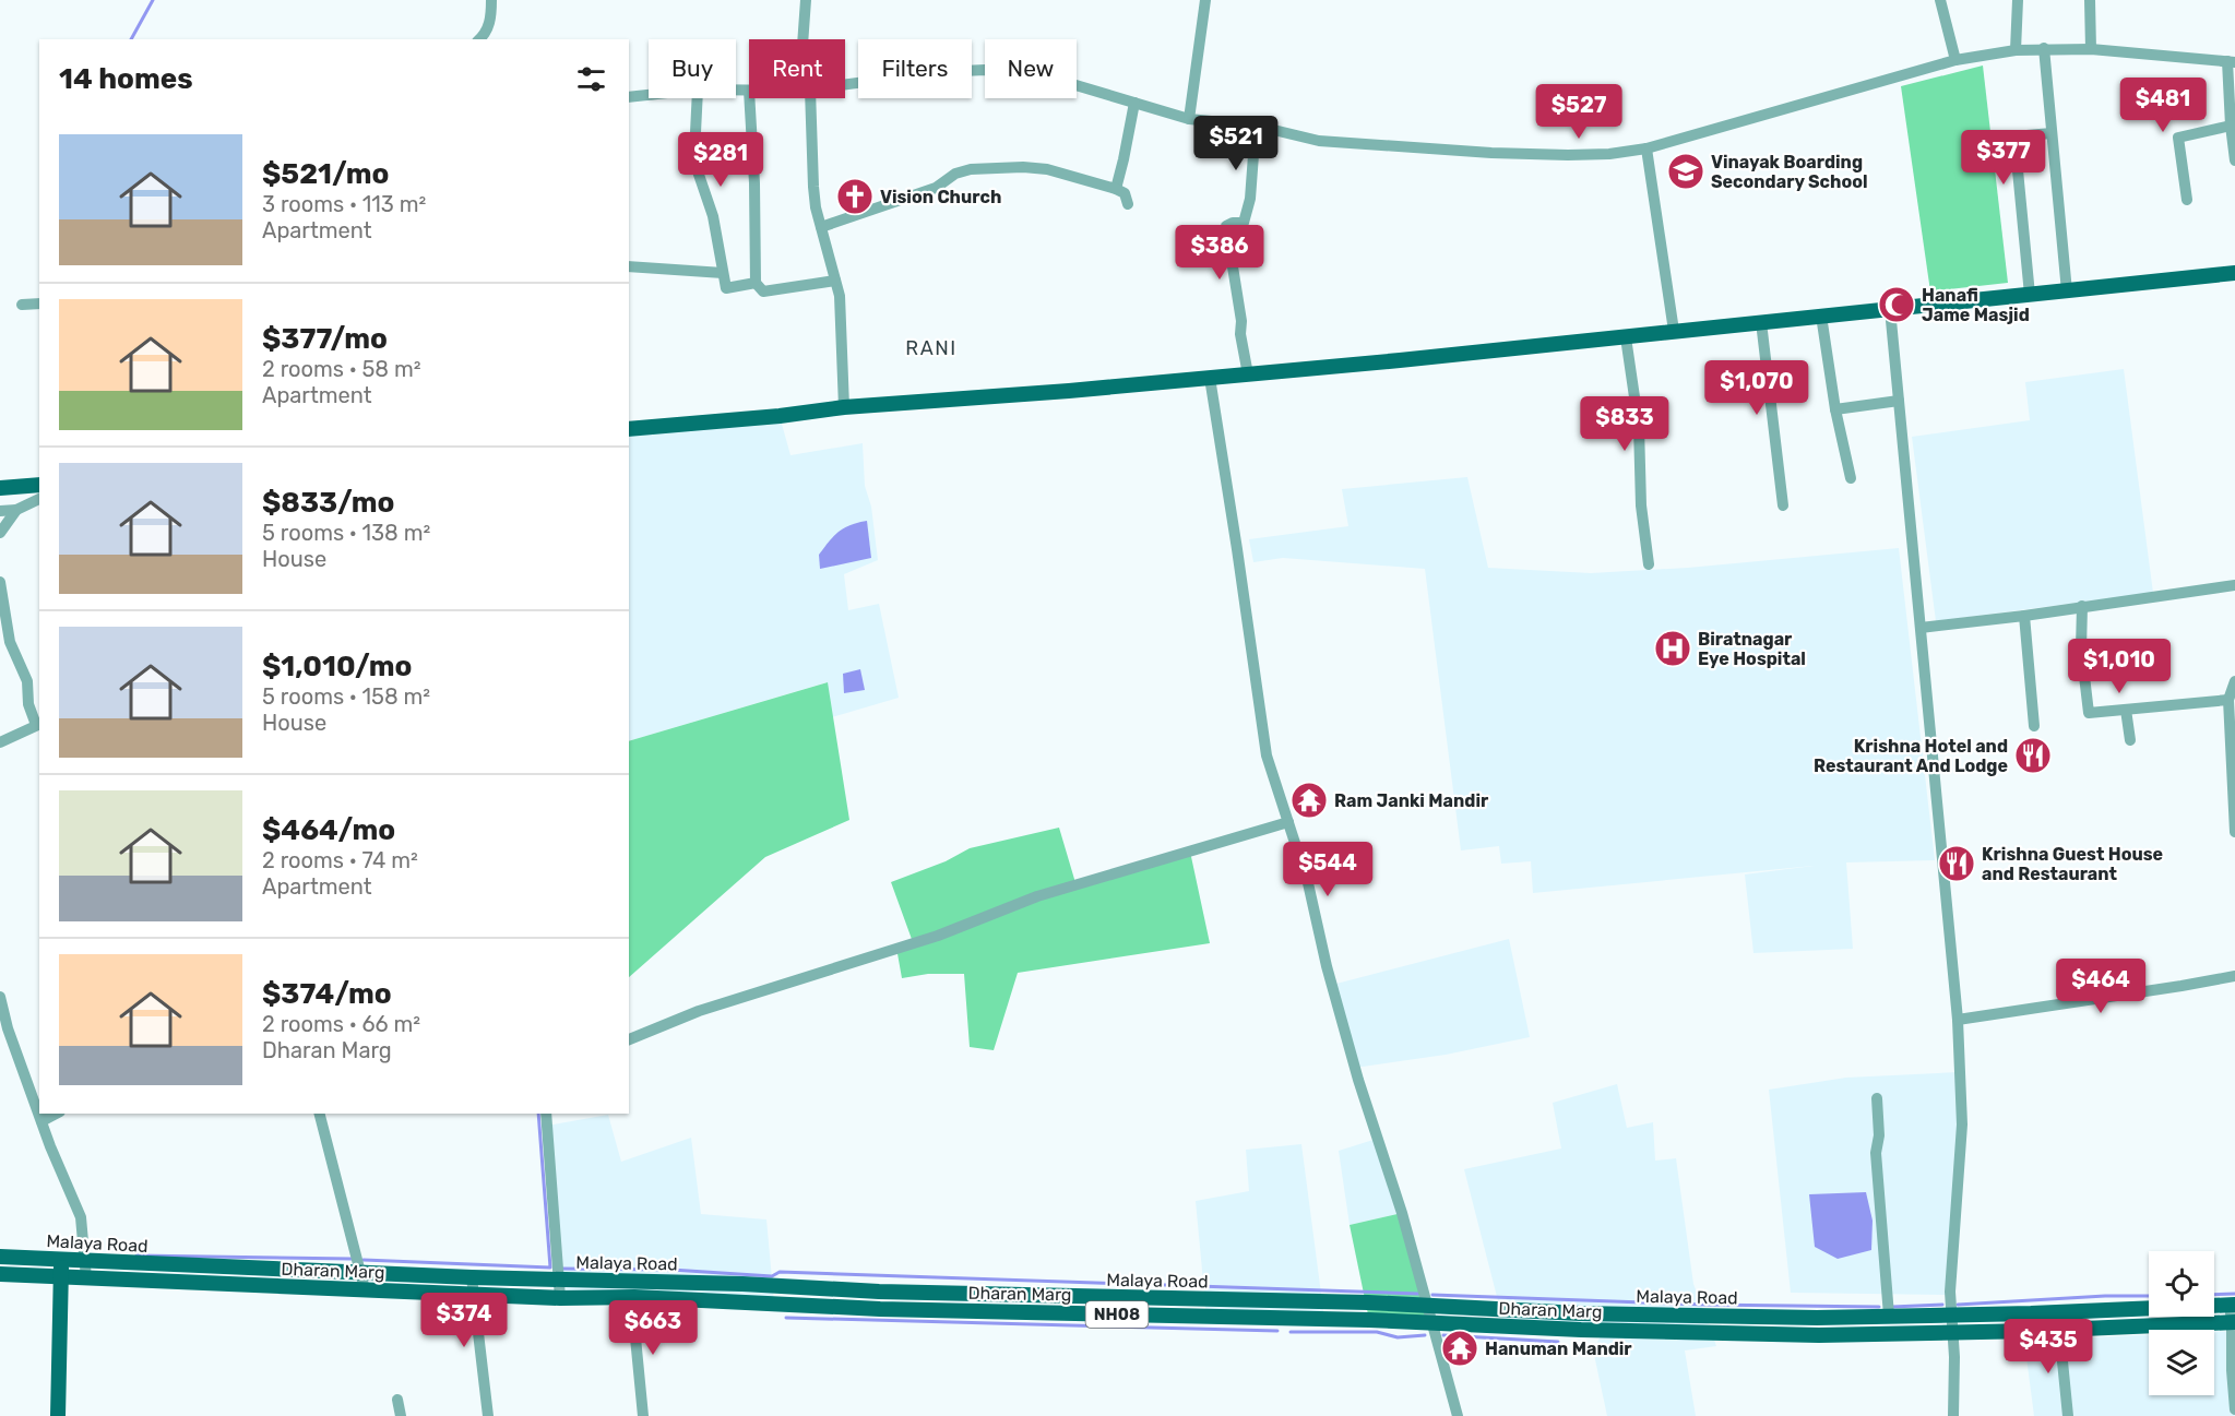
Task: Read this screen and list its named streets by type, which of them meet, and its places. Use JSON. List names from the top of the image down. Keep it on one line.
{"streets":{"main road":["Malaya Road","Dharan Marg","NH08"]},"districts":["RANI"],"places":{"school or university":["Vinayak Boarding Secondary School"],"church":["Vision Church"],"mosque":["Hanafi Jame Masjid"],"hospital":["Biratnagar Eye Hospital"],"restaurant":["Krishna Hotel and Restaurant And Lodge","Krishna Guest House and Restaurant"],"temple":["Ram Janki Mandir","Hanuman Mandir"]},"page":{"chip":["Buy","Rent","Filters","New"],"heading":"14 homes","price":["$481","$527","$521","$377","$281","$386","$1,070","$833","$1,010","$544","$464","$374","$663","$435"],"list":[{"name":"$521/mo","note":"3 rooms · 113 m² · Apartment"},{"name":"$377/mo","note":"2 rooms · 58 m² · Apartment"},{"name":"$833/mo","note":"5 rooms · 138 m² · House"},{"name":"$1,010/mo","note":"5 rooms · 158 m² · House"},{"name":"$464/mo","note":"2 rooms · 74 m² · Apartment"},{"name":"$374/mo","note":"2 rooms · 66 m² · Dharan Marg"}]}}
